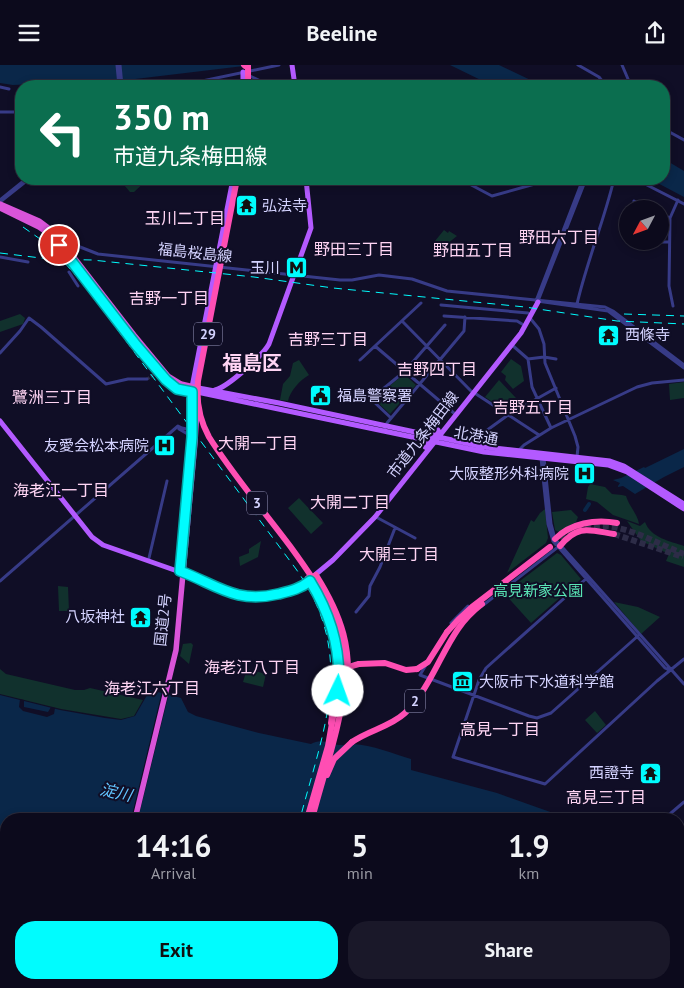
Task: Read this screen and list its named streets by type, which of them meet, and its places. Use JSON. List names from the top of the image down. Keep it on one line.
{"streets":{"highway":["3","国道2号","2"],"main road":["29","市道九条梅田線","北港通"],"street":["福島桜島線"]},"crossings":[["福島桜島線","29"],["福島桜島線","市道九条梅田線"],["29","北港通"],["29","国道2号"],["市道九条梅田線","北港通"],["市道九条梅田線","国道2号"],["北港通","国道2号"],["3","2"]],"districts":["玉川二丁目","野田六丁目","野田三丁目","野田五丁目","吉野一丁目","吉野三丁目","福島区","吉野四丁目","鷺洲三丁目","吉野五丁目","大開一丁目","海老江一丁目","大開二丁目","大開三丁目","海老江八丁目","海老江六丁目","高見一丁目","高見三丁目"],"water":["淀川"],"parks":["高見新家公園"],"places":{"temple":["弘法寺","西條寺","八坂神社","西證寺"],"metro station":["玉川"],"public building":["福島警察署"],"hospital":["友愛会松本病院","大阪整形外科病院"],"museum":["大阪市下水道科学館"]},"north":"bottom left","page":{"header":"Beeline","turn":["350 m","市道九条梅田線"],"eta":["14:16","Arrival","5","min","1.9","km"],"buttons":["Exit","Share"]}}
